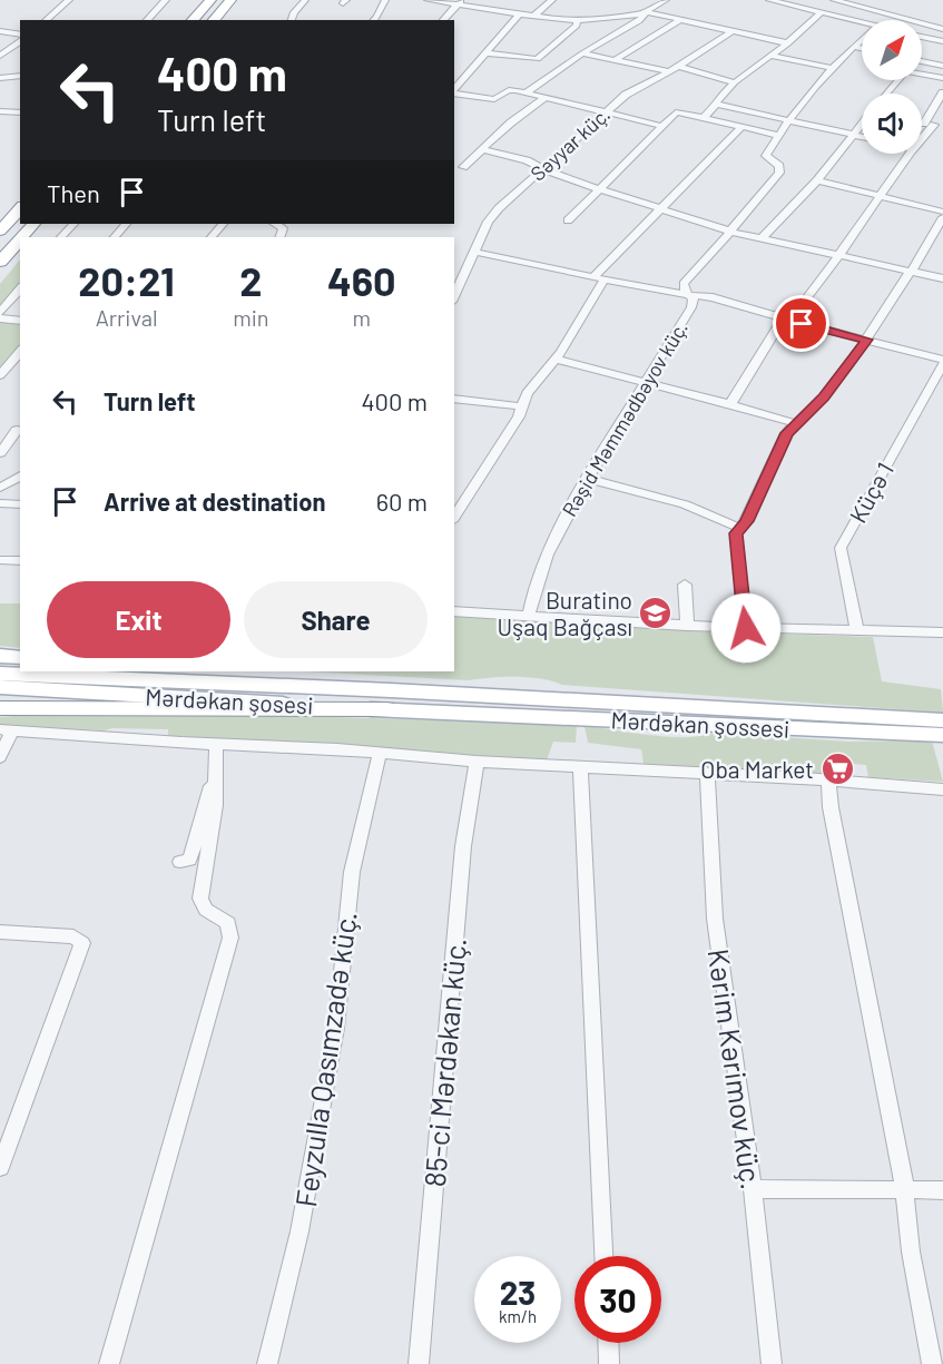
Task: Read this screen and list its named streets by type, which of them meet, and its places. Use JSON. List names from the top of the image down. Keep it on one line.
{"streets":{"main road":["Mərdəkan şosesi","Mərdəkan şossesi"],"street":["Səyyar küç.","Rəşid Məmmədbəyov küç.","Küçə 1","Feyzulla Qasımzadə küç.","85-ci Mərdəkan küç.","Kərim Kərimov küç."]},"crossings":[["Mərdəkan şosesi","Mərdəkan şossesi"]],"places":{"school or university":["Buratino Uşaq Bağçası"],"supermarket":["Oba Market"]},"north":"top right","page":{"turn":["400 m","Turn left"],"then":"Then","eta":["20:21","Arrival","2","min","460","m"],"list":[{"name":"Turn left","value":"400 m"},{"name":"Arrive at destination","value":"60 m"}],"buttons":["Exit","Share"],"speed":"23 km/h","limit":"30"}}
